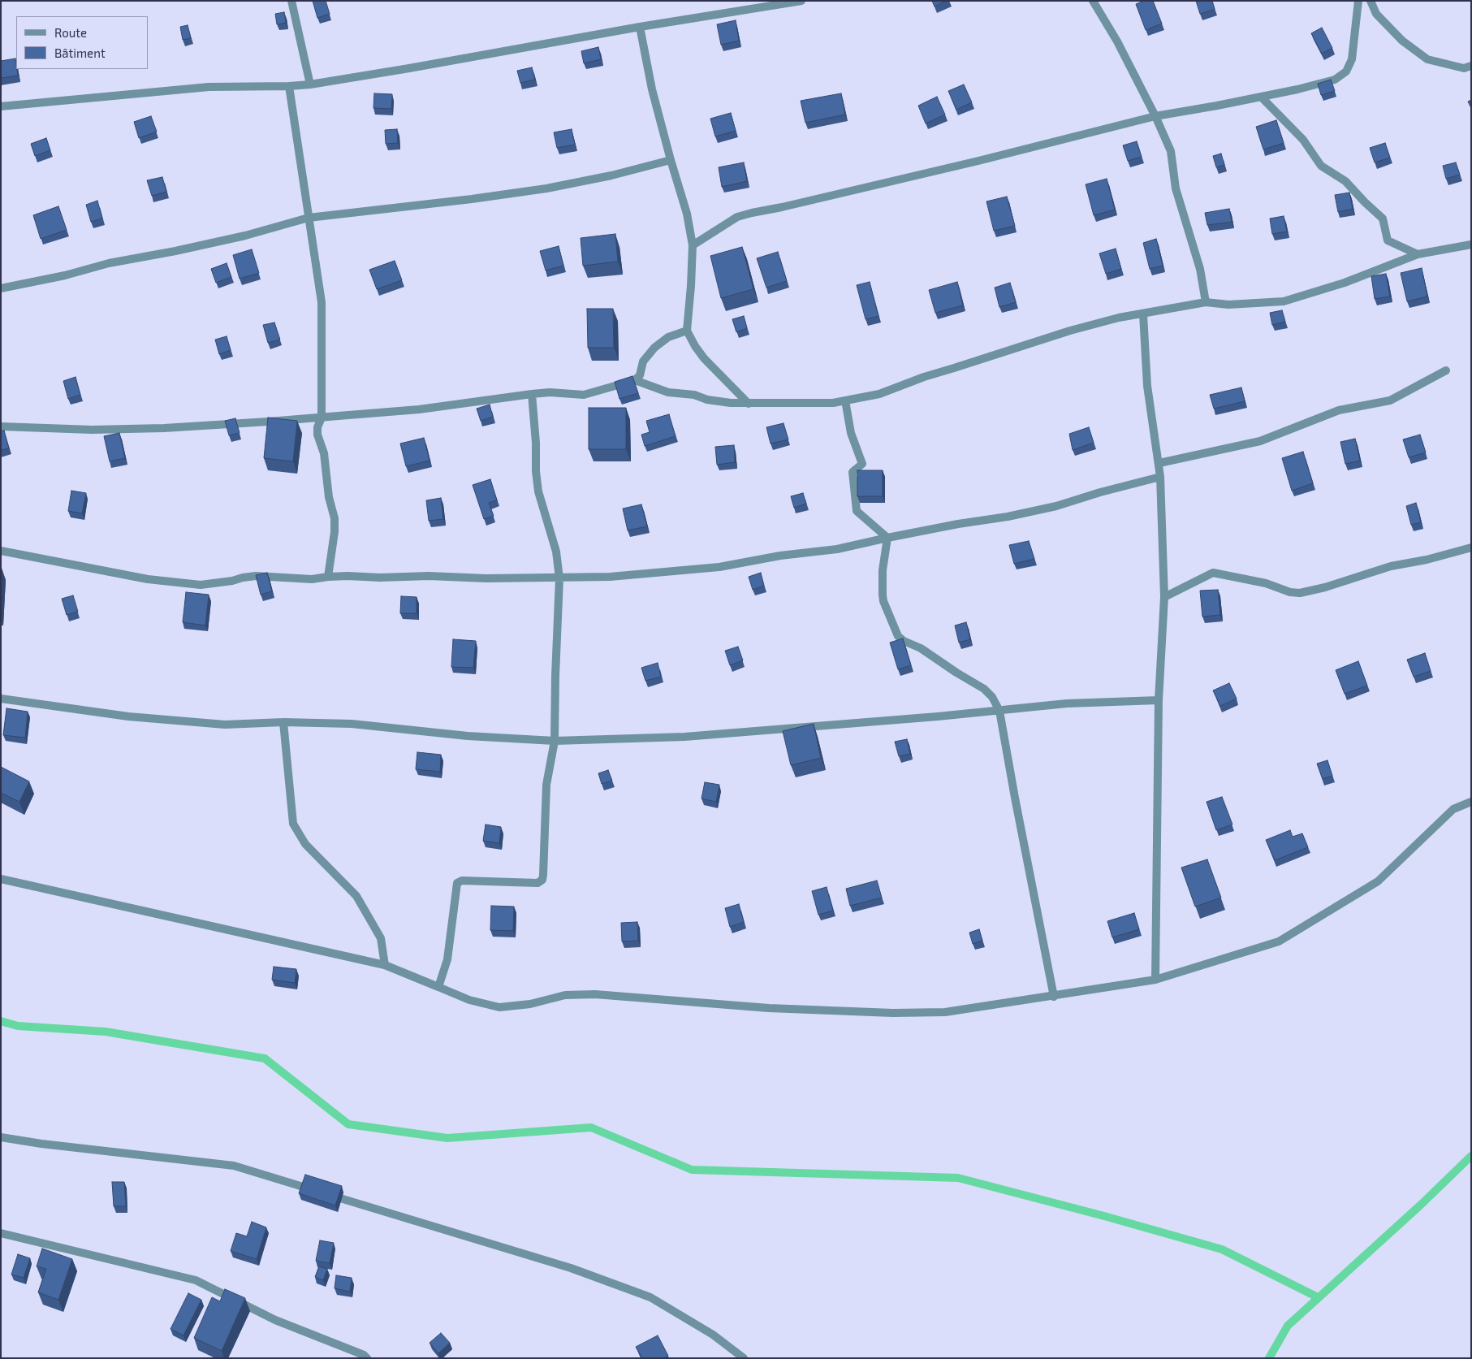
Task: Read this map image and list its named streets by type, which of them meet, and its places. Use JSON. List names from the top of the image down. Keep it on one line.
{"legend":["Route","Bâtiment"]}
